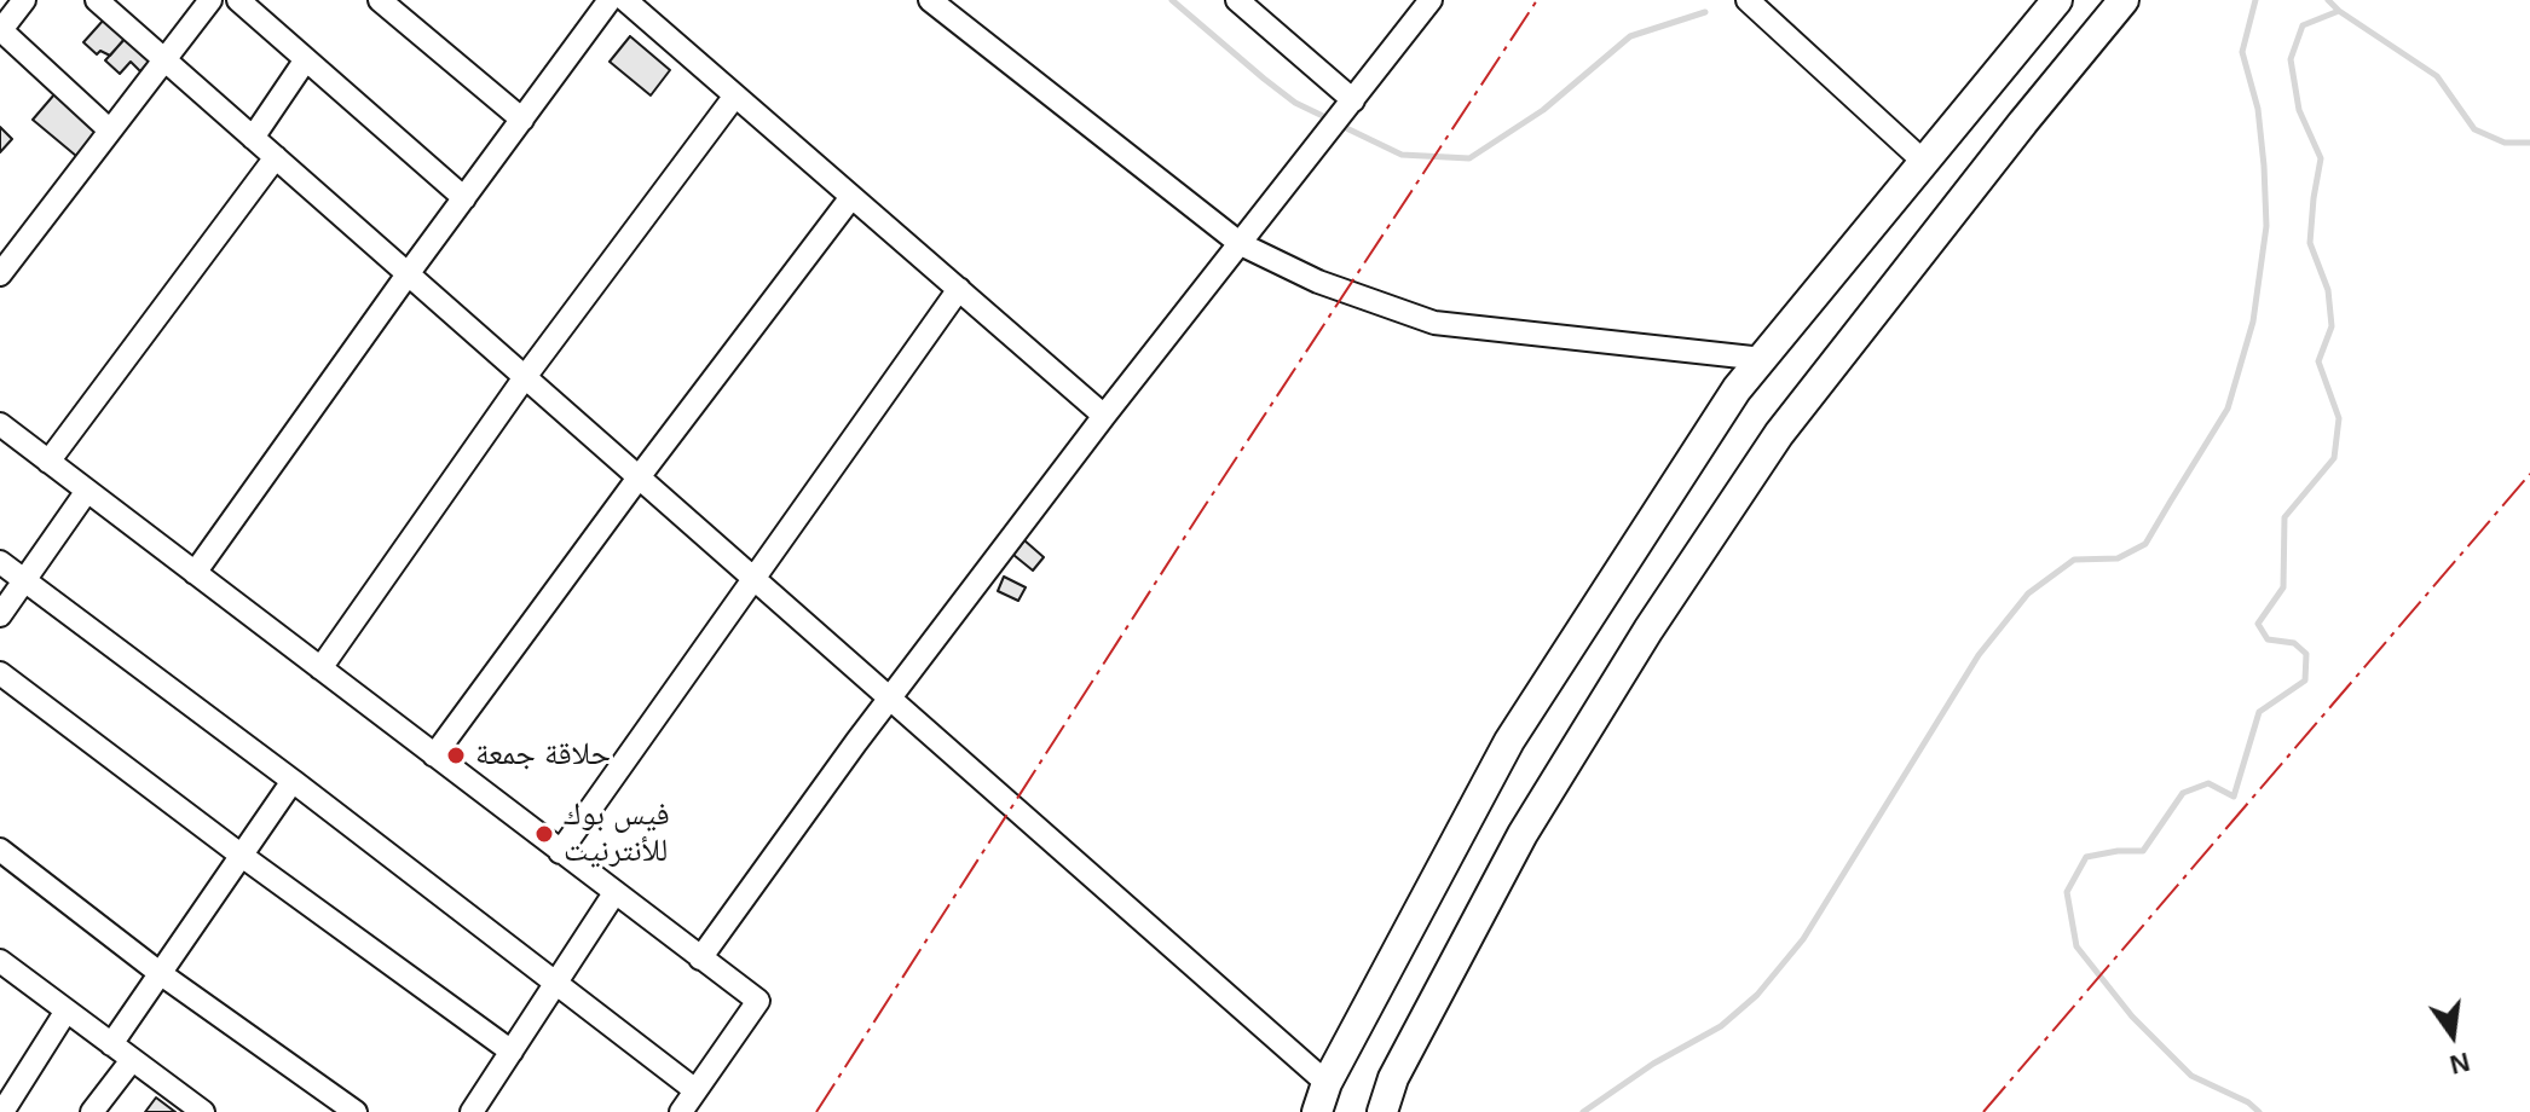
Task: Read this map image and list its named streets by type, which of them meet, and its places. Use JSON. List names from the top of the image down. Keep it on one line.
{"places":["حلاقة جمعة","فيس بوك للأنترنيت"],"north":"bottom"}
